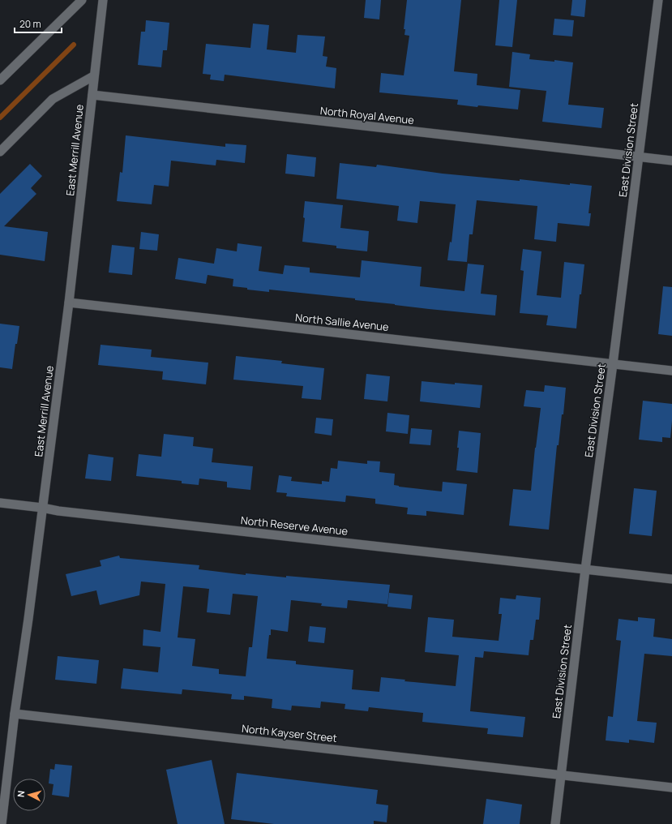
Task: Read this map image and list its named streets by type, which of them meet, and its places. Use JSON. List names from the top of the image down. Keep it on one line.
{"streets":{"street":["North Royal Avenue","East Merrill Avenue","East Division Street","North Sallie Avenue","North Reserve Avenue","North Kayser Street"]},"crossings":[["North Royal Avenue","East Merrill Avenue"],["North Royal Avenue","East Division Street"],["East Merrill Avenue","North Sallie Avenue"],["East Merrill Avenue","North Reserve Avenue"],["East Merrill Avenue","North Kayser Street"],["East Division Street","North Sallie Avenue"],["East Division Street","North Reserve Avenue"],["East Division Street","North Kayser Street"]],"scale_bar":"20 m","north":"left"}
